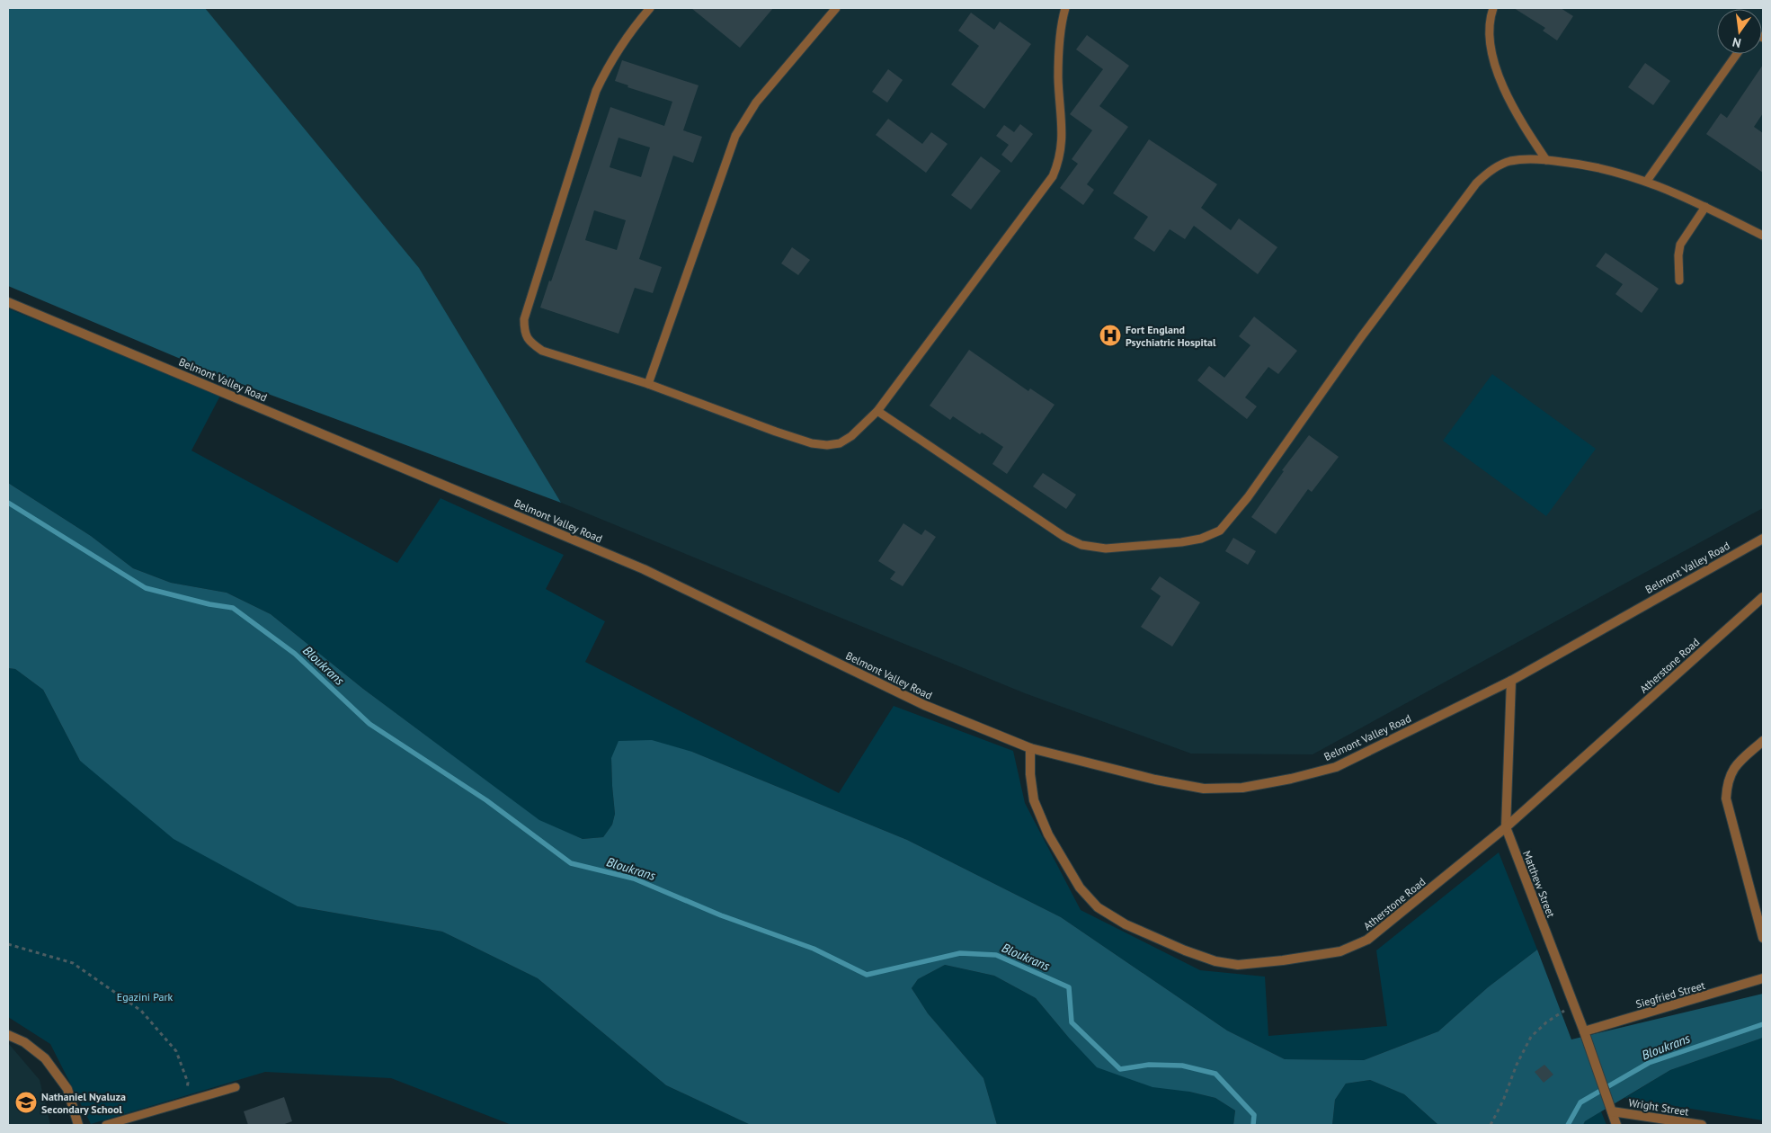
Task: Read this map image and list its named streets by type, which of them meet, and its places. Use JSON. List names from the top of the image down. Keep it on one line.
{"streets":{"street":["Belmont Valley Road","Atherstone Road","Matthew Street","Siegfried Street","Wright Street"]},"crossings":[["Belmont Valley Road","Atherstone Road"],["Belmont Valley Road","Matthew Street"],["Atherstone Road","Matthew Street"],["Matthew Street","Siegfried Street"],["Matthew Street","Wright Street"]],"water":["Bloukrans"],"parks":["Egazini Park"],"places":{"hospital":["Fort England Psychiatric Hospital"],"school or university":["Nathaniel Nyaluza Secondary School"]},"north":"bottom"}
